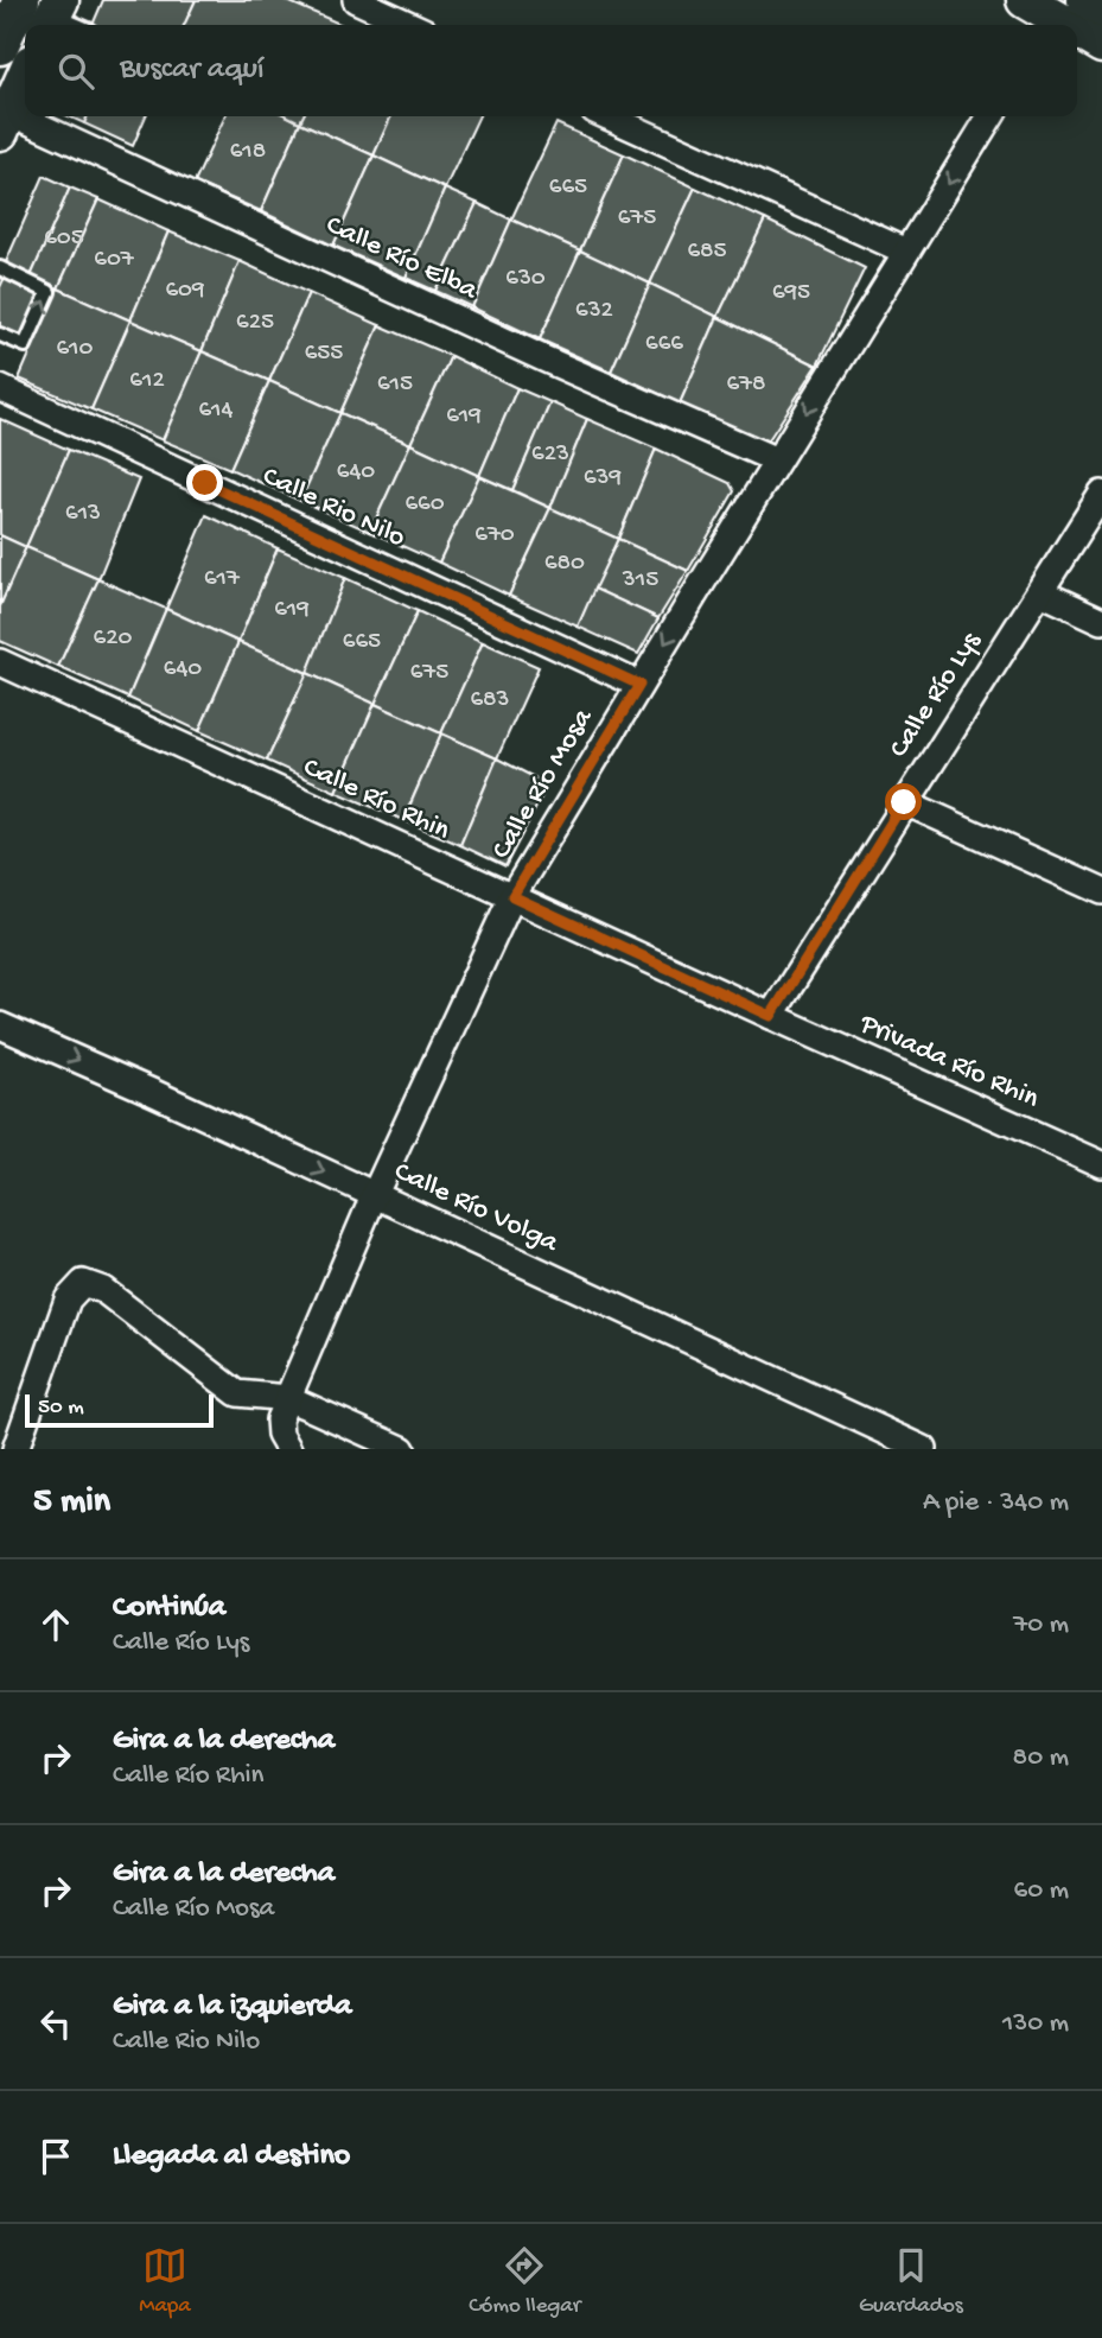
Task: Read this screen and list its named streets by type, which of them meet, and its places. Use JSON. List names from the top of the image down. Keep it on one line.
{"streets":{"street":["Calle Río Elba","Calle Rio Nilo","Calle Río Lys","Calle Río Mosa","Calle Río Rhin","Privada Río Rhin","Calle Río Volga"]},"crossings":[["Calle Río Elba","Calle Río Mosa"],["Calle Rio Nilo","Calle Río Mosa"],["Calle Río Lys","Calle Río Rhin"],["Calle Río Lys","Privada Río Rhin"],["Calle Río Mosa","Calle Río Rhin"],["Calle Río Mosa","Calle Río Volga"],["Calle Río Rhin","Privada Río Rhin"]],"one_way":["Calle Río Mosa","Calle Río Volga"],"house_numbers":["618","665","675","605","685","607","630","609","695","632","625","666","610","655","612","615","678","614","619","623","640","639","660","613","670","680","617","315","619","620","665","640","675","683"],"scale_bar":"50 m","page":{"search":"Buscar aquí","scale":"50 m","heading":["5 min","A pie · 340 m"],"list":[["Continúa","Calle Río Lys","70 m"],["Gira a la derecha","Calle Río Rhin","80 m"],["Gira a la derecha","Calle Río Mosa","60 m"],["Gira a la izquierda","Calle Rio Nilo","130 m"],"Llegada al destino"],"nav":["Mapa","Cómo llegar","Guardados"]}}
